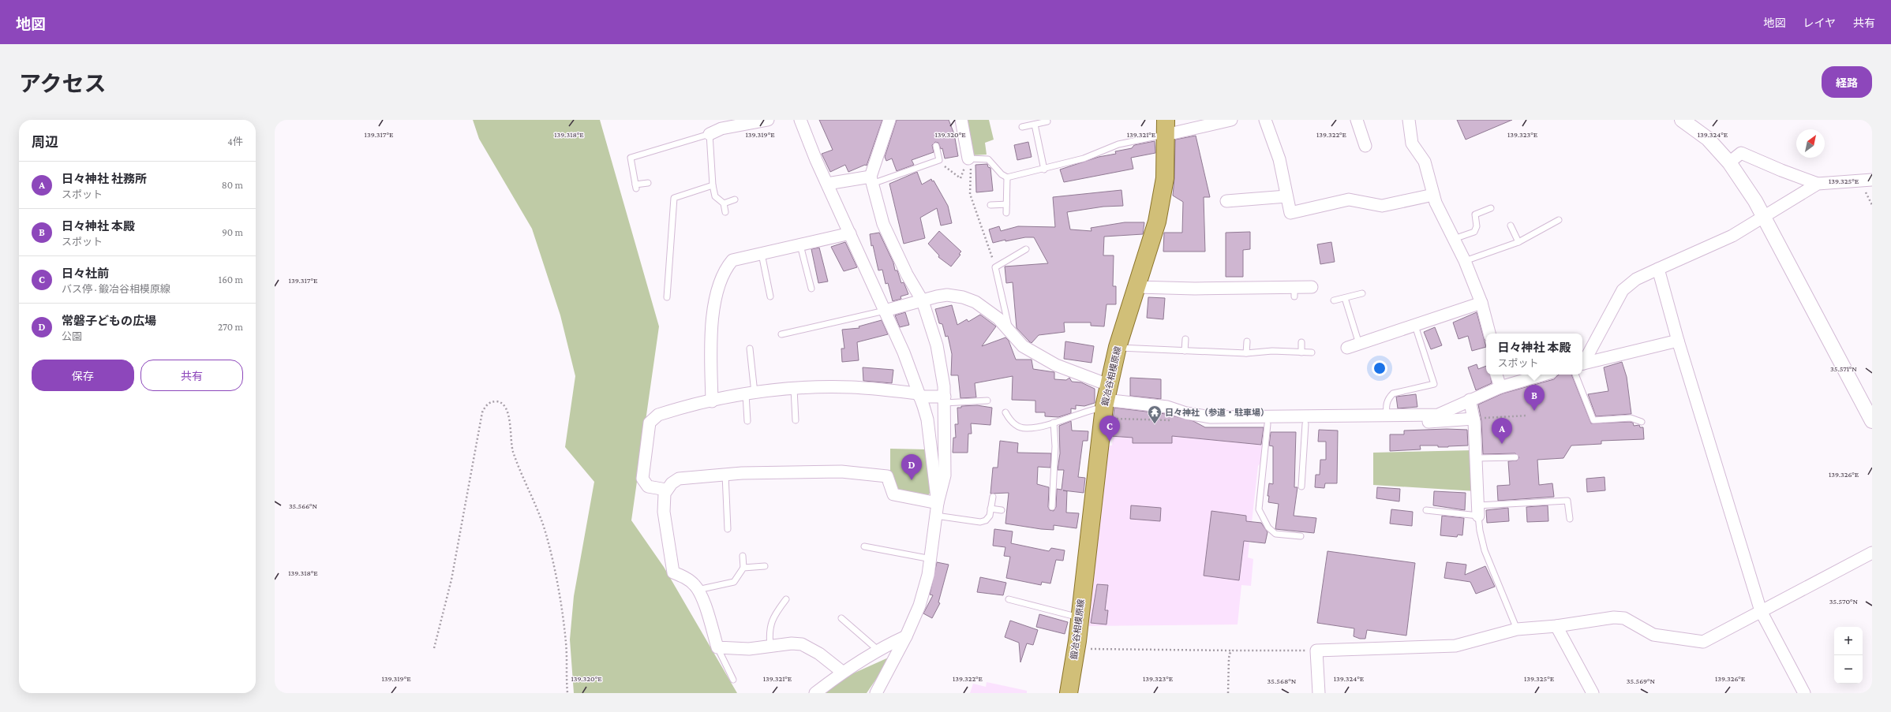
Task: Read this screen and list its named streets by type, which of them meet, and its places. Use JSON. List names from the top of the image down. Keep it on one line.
{"streets":{"main road":["鍛冶谷相模原線"]},"places":{"temple":["日々神社（参道・駐車場）"]},"north":"top right","page":{"header":"地図","nav":["地図","レイヤ","共有"],"title":"アクセス","buttons":["経路",["保存","共有"]],"heading":["周辺","4件"],"list":[{"mark":"A","name":"日々神社 社務所","note":"スポット","value":"80 m"},{"mark":"B","name":"日々神社 本殿","note":"スポット","value":"90 m"},{"mark":"C","name":"日々社前","note":"バス停 · 鍛冶谷相模原線","value":"160 m"},{"mark":"D","name":"常磐子どもの広場","note":"公園","value":"270 m"}],"popup":["日々神社 本殿","スポット"],"pins":["B","C","A","D"],"map_buttons":["+","−"]},"coordinates":["139.317°E","139.321°E","139.324°E","139.318°E","139.319°E","139.320°E","139.322°E","139.323°E","139.325°E","35.571°N","139.326°E","35.566°N","35.570°N","35.568°N","35.569°N"]}
